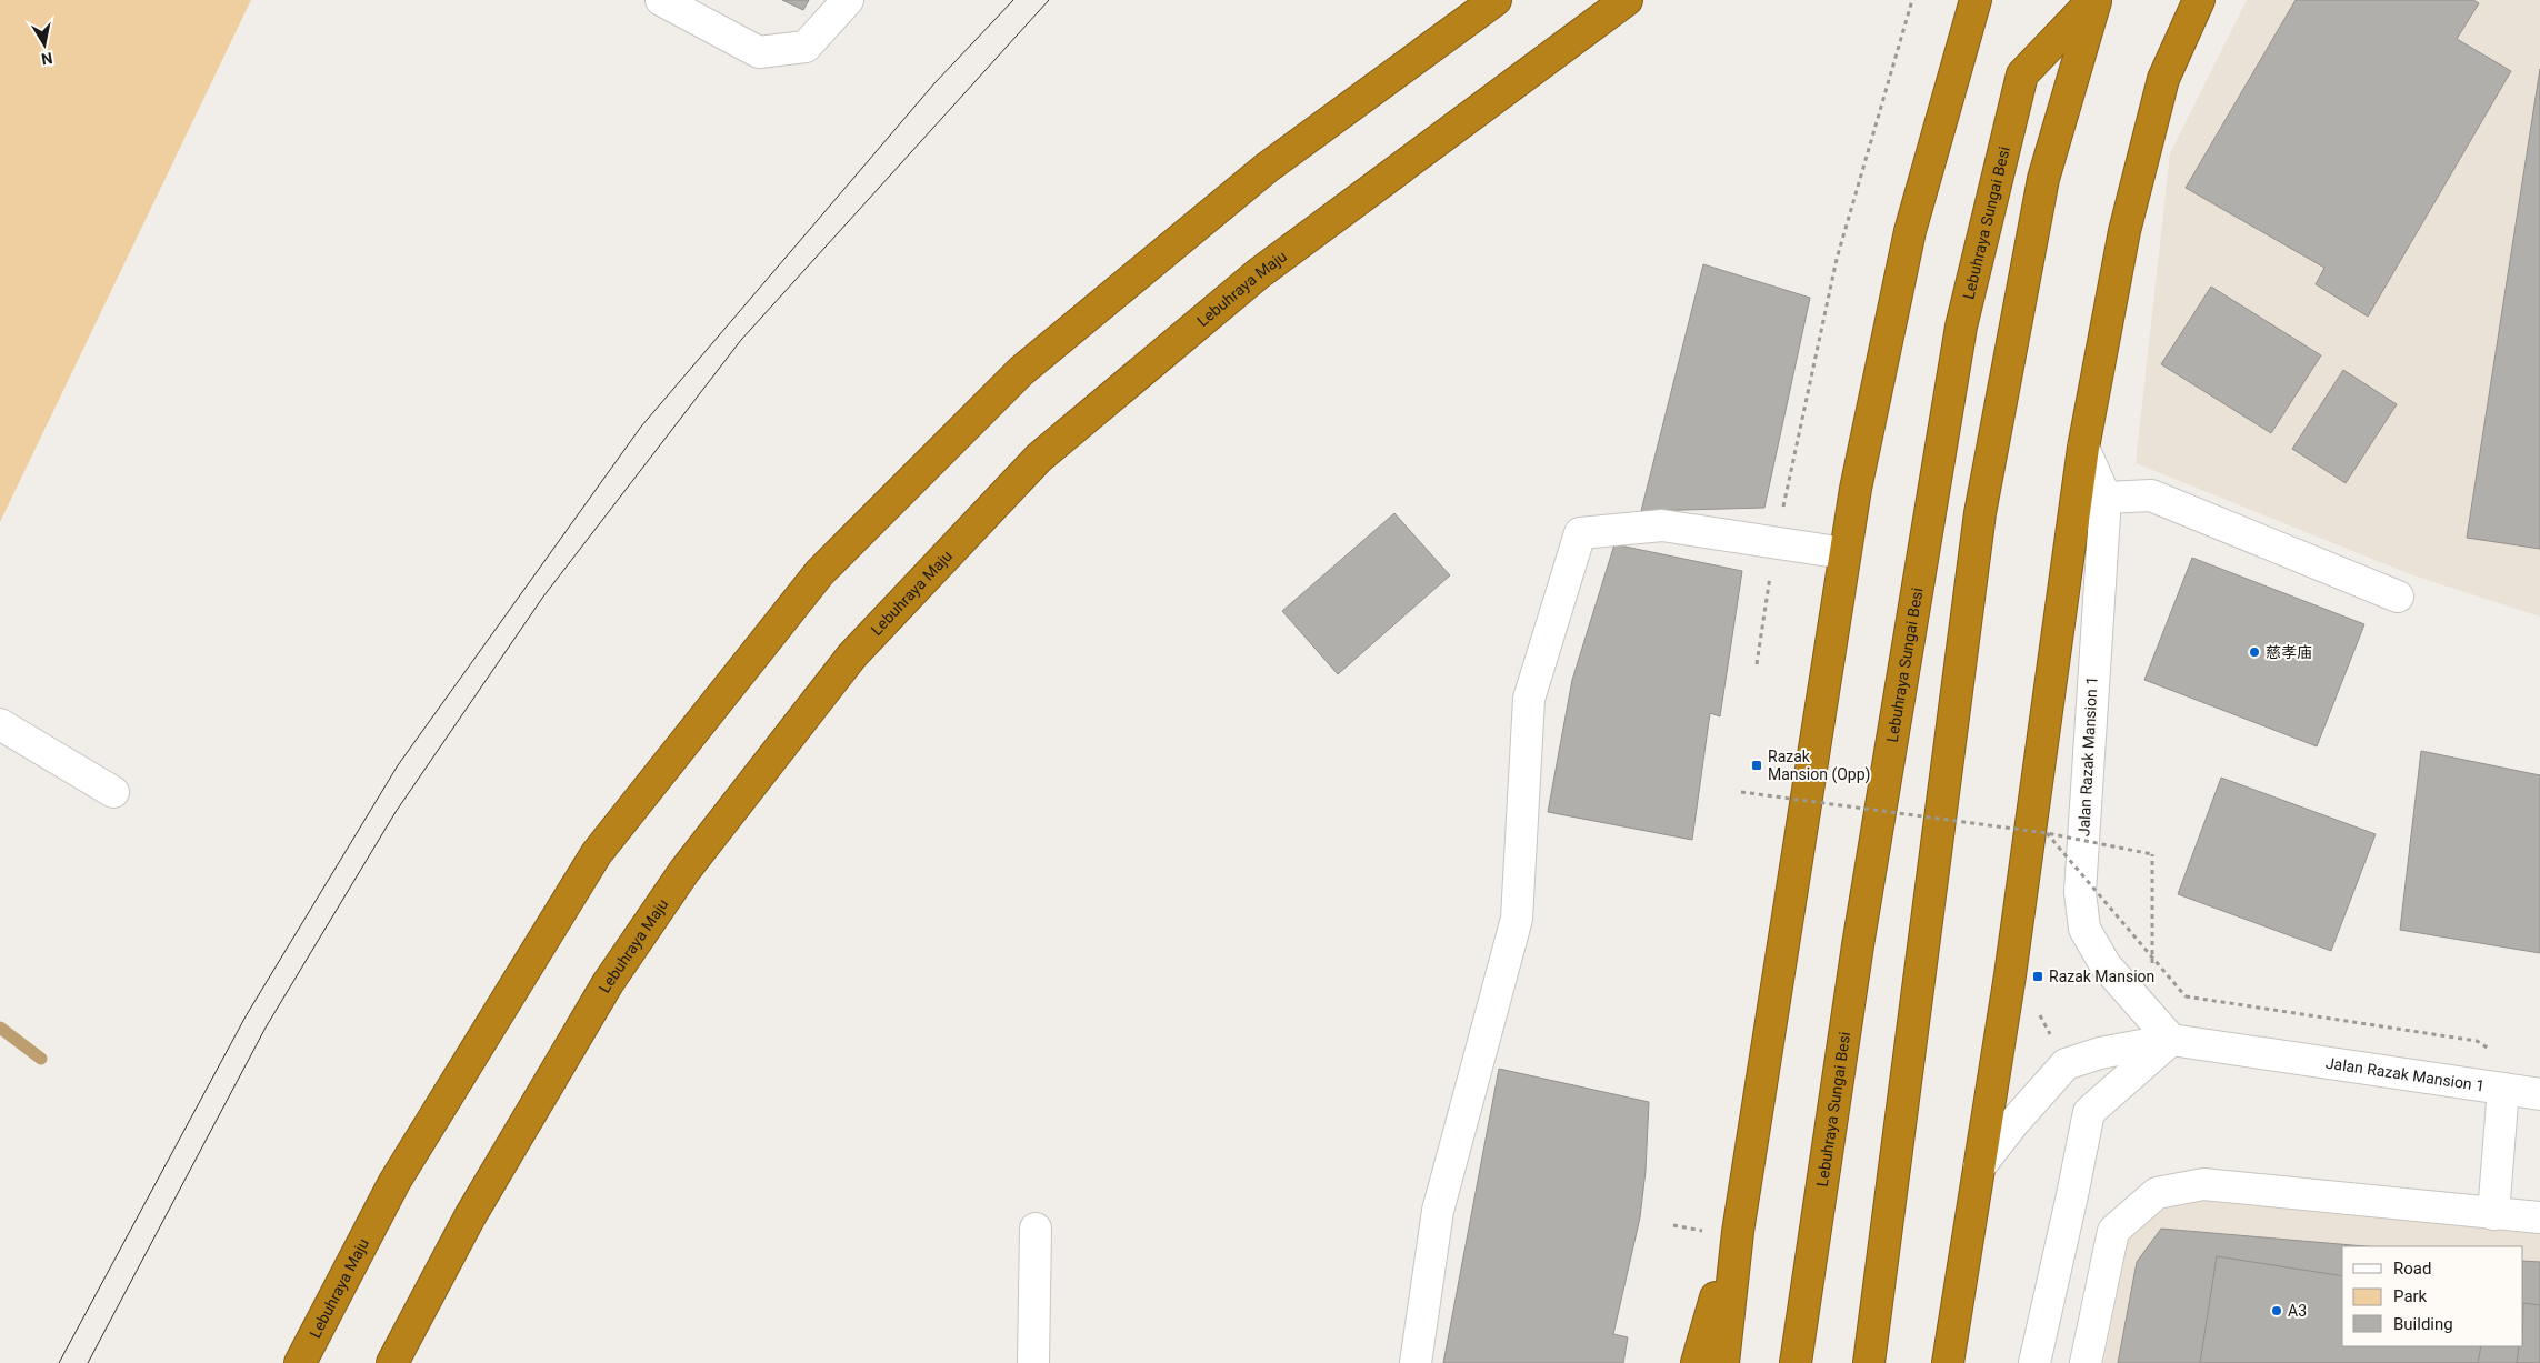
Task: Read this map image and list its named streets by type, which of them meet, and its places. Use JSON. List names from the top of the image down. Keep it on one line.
{"streets":{"highway":["Lebuhraya Sungai Besi","Lebuhraya Maju"],"street":["Jalan Razak Mansion 1"]},"places":{"other":["慈孝庙","A3"],"transit":["Razak Mansion (Opp)","Razak Mansion"]},"legend":["Road","Park","Building"],"north":"bottom"}
